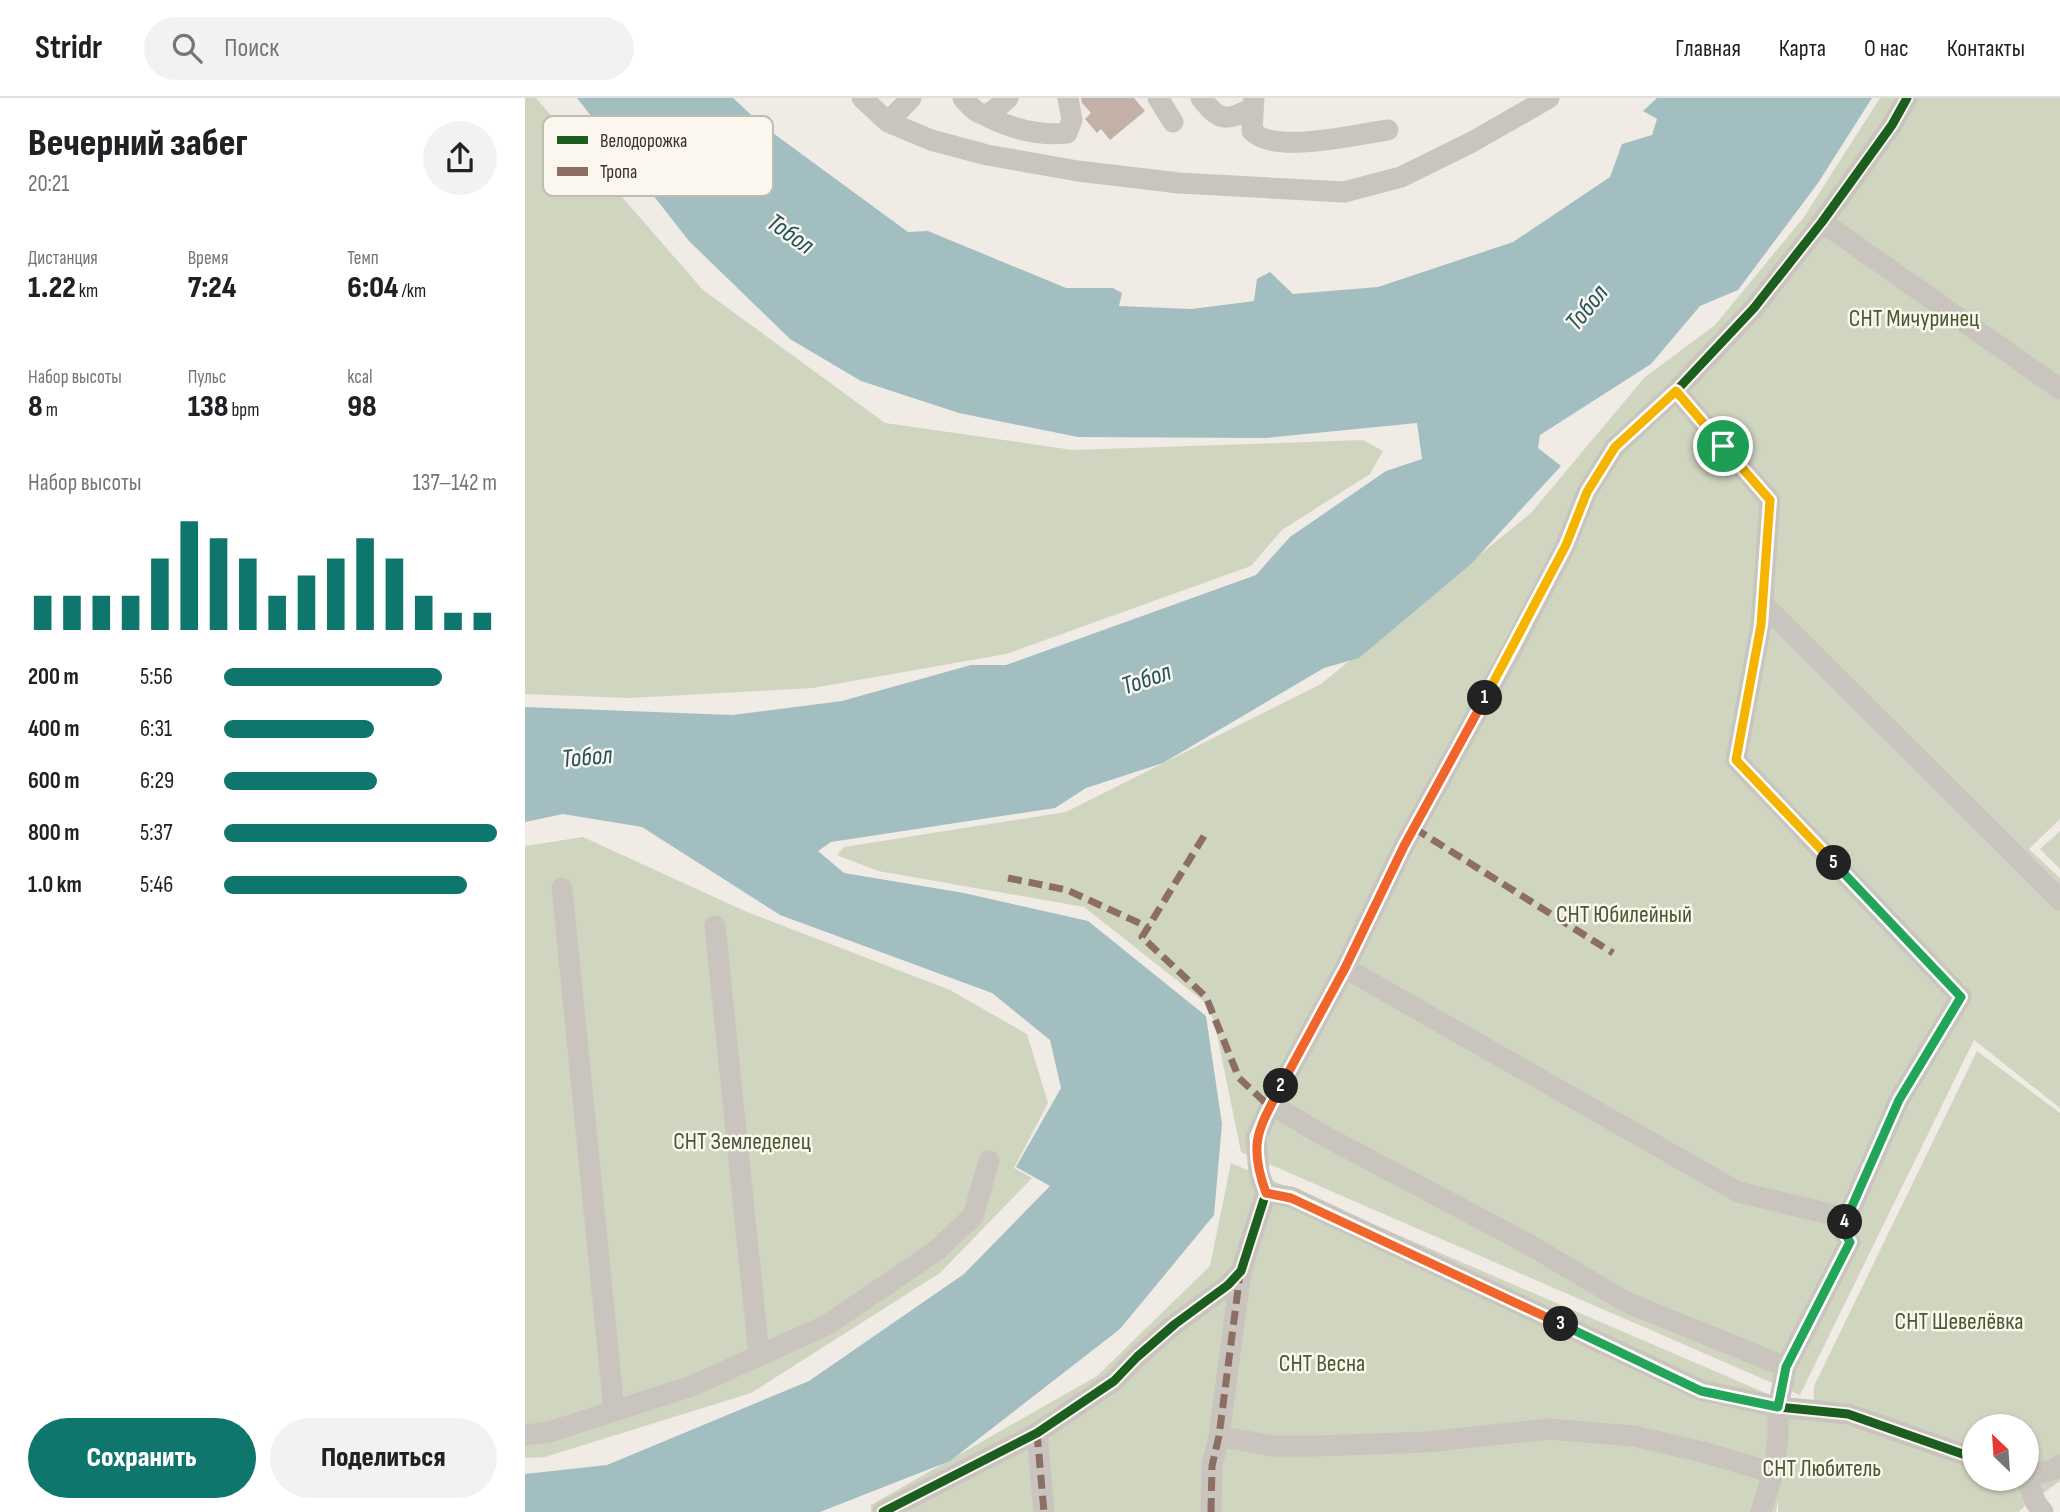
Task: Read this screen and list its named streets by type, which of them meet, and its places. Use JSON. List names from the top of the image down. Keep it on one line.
{"water":["Тобол"],"parks":["СНТ Мичуринец","СНТ Юбилейный","СНТ Земледелец","СНТ Шевелёвка","СНТ Весна","СНТ Любитель"],"legend":["Велодорожка","Тропа"],"north":"top left","page":{"header":"Stridr","search":"Поиск","nav":["Главная","Карта","О нас","Контакты"],"heading":["Вечерний забег","20:21"],"stats":[["Дистанция","1.22 km"],["Время","7:24"],["Темп","6:04 /km"],["Набор высоты","8 m"],["Пульс","138 bpm"],["kcal","98"]],"chart":["Набор высоты","137–142 m"],"list":[{"name":"200 m","note":"5:56"},{"name":"400 m","note":"6:31"},{"name":"600 m","note":"6:29"},{"name":"800 m","note":"5:37"},{"name":"1.0 km","note":"5:46"}],"pins":["1","5","2","4","3"],"buttons":["Сохранить","Поделиться"]}}
